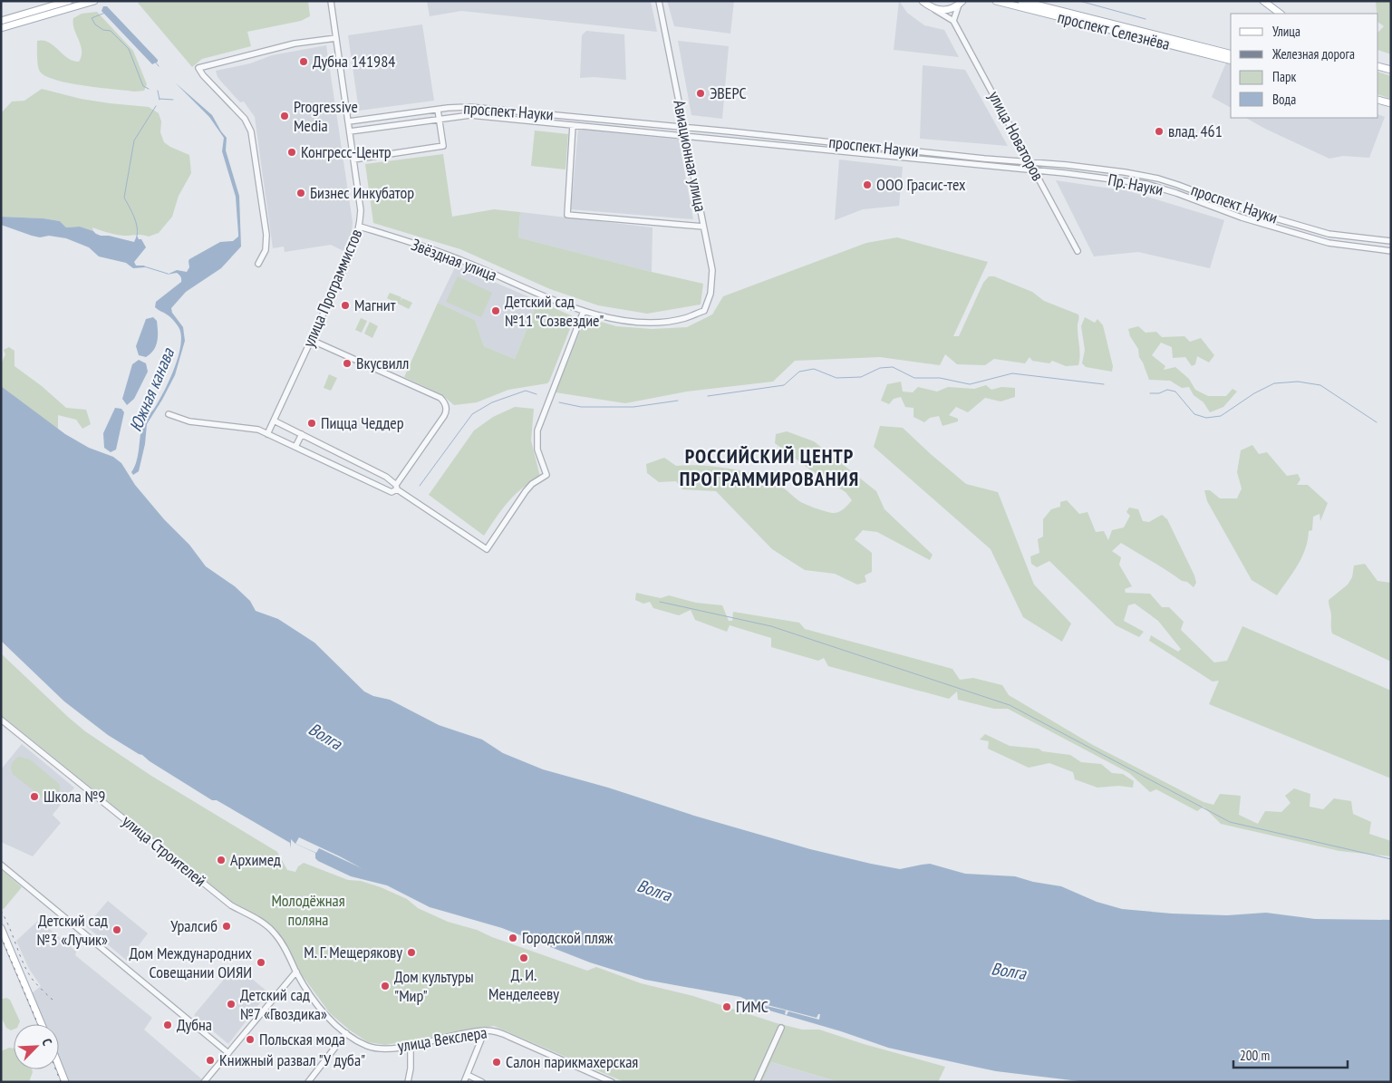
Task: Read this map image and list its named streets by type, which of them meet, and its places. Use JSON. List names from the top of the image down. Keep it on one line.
{"streets":{"main road":["проспект Селезнёва"],"street":["проспект Науки","улица Новаторов","Авиационная улица","Пр. Науки","Звёздная улица","улица Программистов","улица Строителей","улица Векслера"]},"crossings":[["проспект Науки","улица Новаторов"],["проспект Науки","Авиационная улица"],["проспект Науки","Пр. Науки"],["проспект Науки","улица Программистов"],["улица Новаторов","Пр. Науки"],["Авиационная улица","Звёздная улица"],["Звёздная улица","улица Программистов"],["улица Строителей","улица Векслера"]],"districts":["РОССИЙСКИЙ ЦЕНТР ПРОГРАММИРОВАНИЯ"],"water":["Южная канава","Волга"],"parks":["Молодёжная поляна"],"places":["Дубна 141984","ЭВЕРС","Progressive Media","влад. 461","Конгресс-Центр","ООО Грасис-тех","Бизнес Инкубатор","Магнит","Детский сад №11 \"Созвездие\"","Вкусвилл","Пицца Чеддер","Школа №9","Архимед","Уралсиб","Детский сад №3 «Лучик»","Городской пляж","М. Г. Мещерякову","Д. И. Менделееву","Дом Международних Совещании ОИЯИ","Дом культуры \"Мир\"","Детский сад №7 «Гвоздика»","ГИМС","Дубна","Польская мода","Книжный развал \"У дуба\"","Салон парикмахерская"],"legend":["Улица","Железная дорога","Парк","Вода"],"scale_bar":"200 m","north":"top right"}
